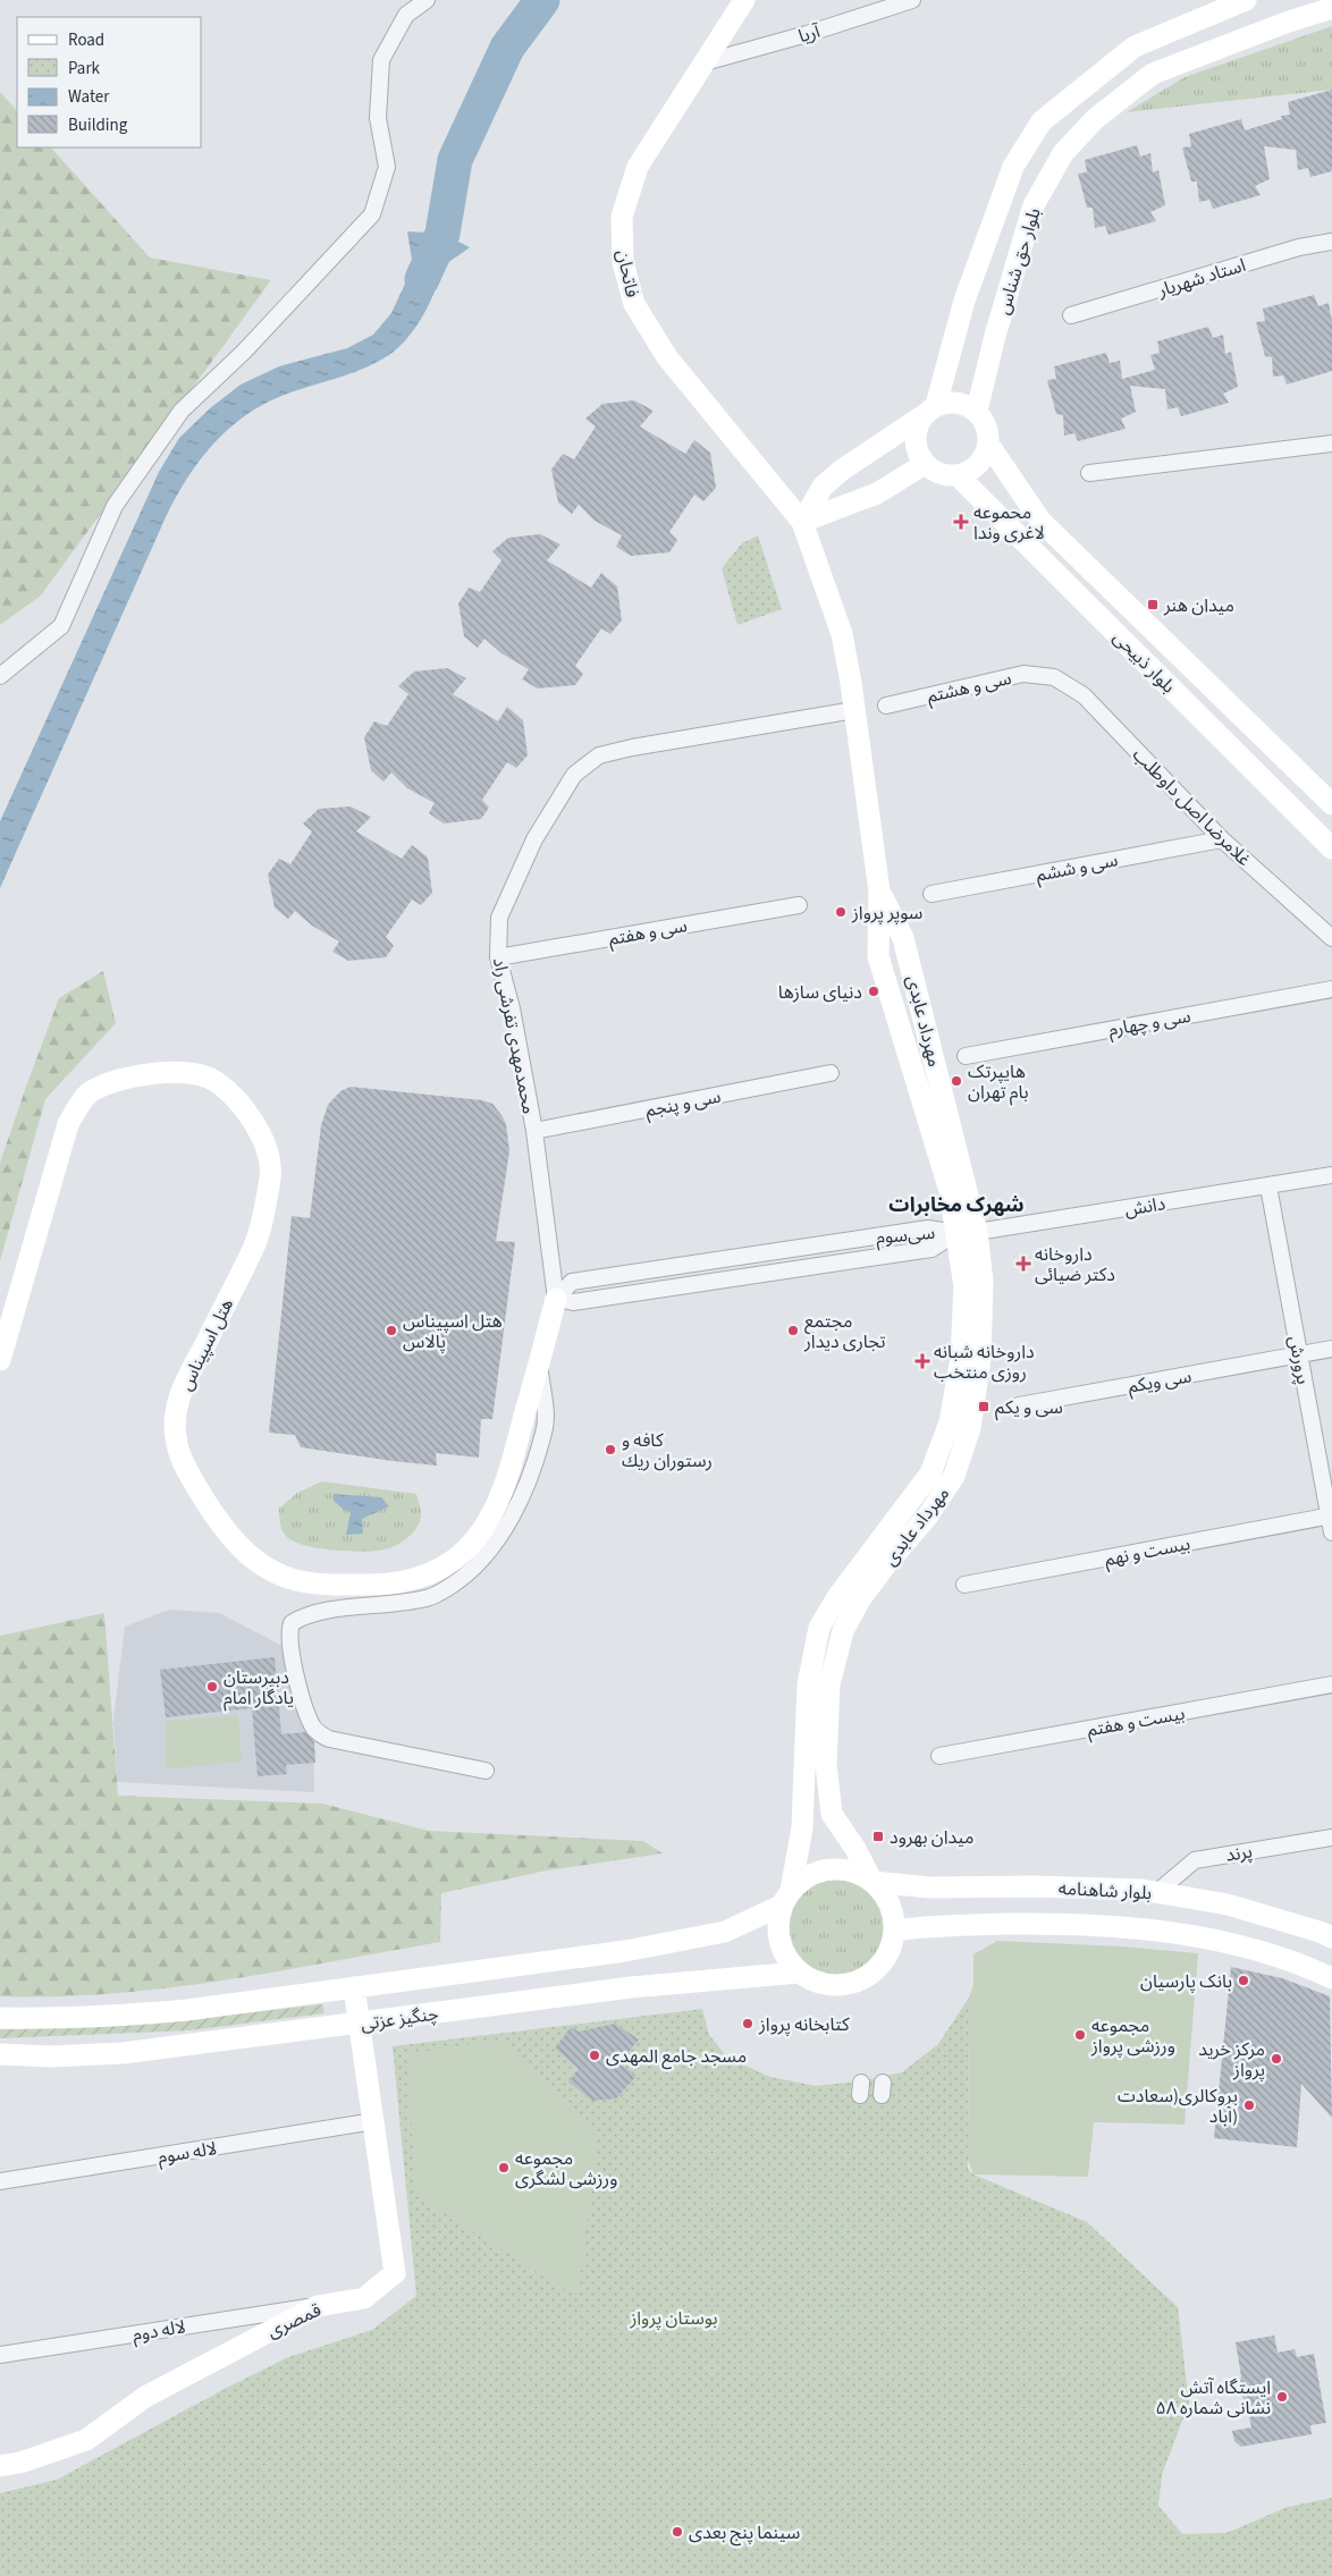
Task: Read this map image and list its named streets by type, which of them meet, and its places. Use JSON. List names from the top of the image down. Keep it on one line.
{"streets":{"street":["آریا","بلوار حق شناس","فاتحان","استاد شهریار","بلوار ذبیحی","سی و هشتم","غلامرضا اصل داوطلب","سی و ششم","سی و هفتم","مهرداد عابدی","سی و چهارم","محمدمهدی تفرشی راد","سی و پنجم","دانش","سی‌سوم","هتل اسپیناس","پرورش","سی ویکم","بیست و نهم","بیست و هفتم","پرند","بلوار شاهنامه","چنگیز عزتی","لاله سوم","قمصری","لاله دوم"]},"crossings":[["آریا","فاتحان"],["بلوار حق شناس","بلوار ذبیحی"],["فاتحان","مهرداد عابدی"],["سی و هشتم","غلامرضا اصل داوطلب"],["غلامرضا اصل داوطلب","سی و ششم"],["سی و هفتم","محمدمهدی تفرشی راد"],["مهرداد عابدی","محمدمهدی تفرشی راد"],["مهرداد عابدی","دانش"],["مهرداد عابدی","سی‌سوم"],["مهرداد عابدی","بلوار شاهنامه"],["مهرداد عابدی","چنگیز عزتی"],["محمدمهدی تفرشی راد","سی و پنجم"],["محمدمهدی تفرشی راد","سی‌سوم"],["محمدمهدی تفرشی راد","هتل اسپیناس"],["دانش","سی‌سوم"],["دانش","پرورش"],["سی‌سوم","هتل اسپیناس"],["پرورش","سی ویکم"],["پرورش","بیست و نهم"],["پرند","بلوار شاهنامه"],["بلوار شاهنامه","چنگیز عزتی"],["چنگیز عزتی","قمصری"],["لاله سوم","قمصری"],["قمصری","لاله دوم"]],"districts":["شهرک مخابرات"],"parks":["بوستان پرواز"],"places":{"health":["محموعه لاغری وندا","داروخانه دکتر ضیائی","داروخانه شبانه روزی منتخب"],"transit":["میدان هنر","سی و یکم","میدان بهرود"],"other":["سوپر پرواز","دنیای سازها","هایپرتک بام تهران","هتل اسپیناس پالاس","مجتمع تجاری دیدار","كافه و رستوران ريك","دبیرستان یادگار امام","بانک پارسیان","کتابخانه پرواز","مجموعه ورزشی پرواز","مسجد جامع المهدی","مرکز خرید پرواز","پروکالری(سعادت آباد)","مجموعه ورزشی لشگری","ایستگاه آتش نشانی شماره ۵۸","سینما پنج بعدی"]},"legend":["Road","Park","Water","Building"]}
